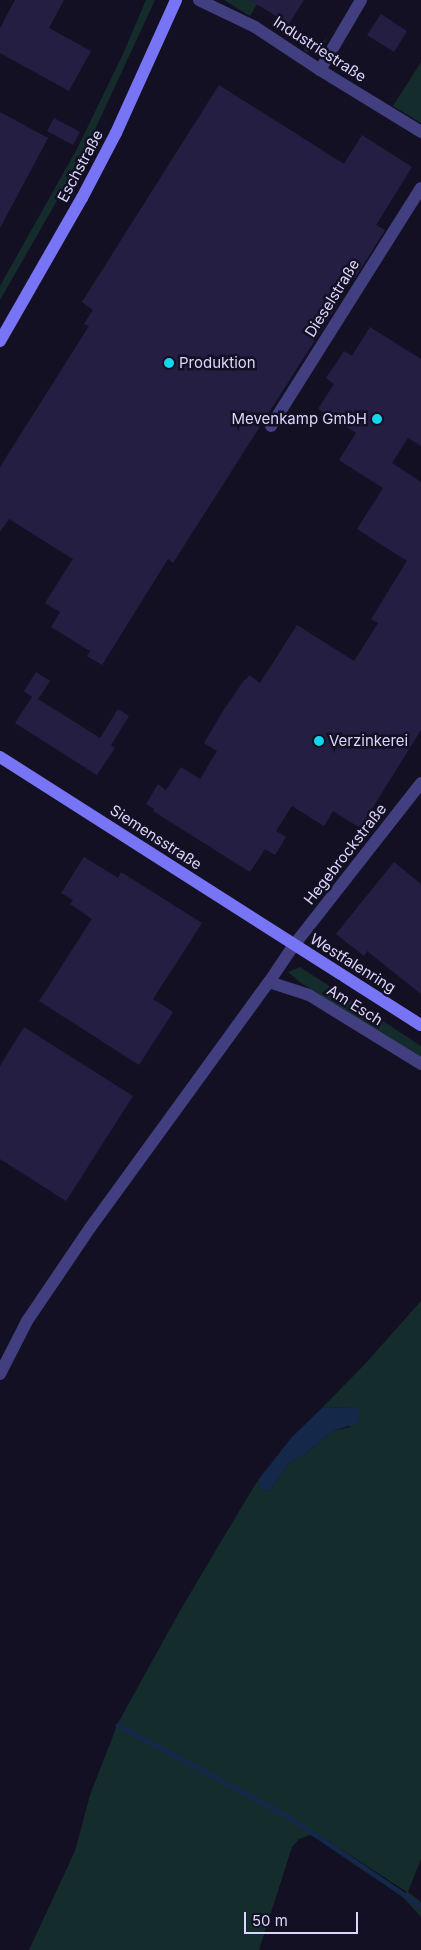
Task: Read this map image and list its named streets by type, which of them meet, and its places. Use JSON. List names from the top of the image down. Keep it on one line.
{"streets":{"street":["Industriestraße","Eschstraße","Dieselstraße","Siemensstraße","Hegebrockstraße","Westfalenring","Am Esch"]},"crossings":[["Siemensstraße","Hegebrockstraße"],["Siemensstraße","Westfalenring"],["Hegebrockstraße","Westfalenring"],["Hegebrockstraße","Am Esch"]],"places":["Produktion","Mevenkamp GmbH","Verzinkerei"],"scale_bar":"50 m"}
